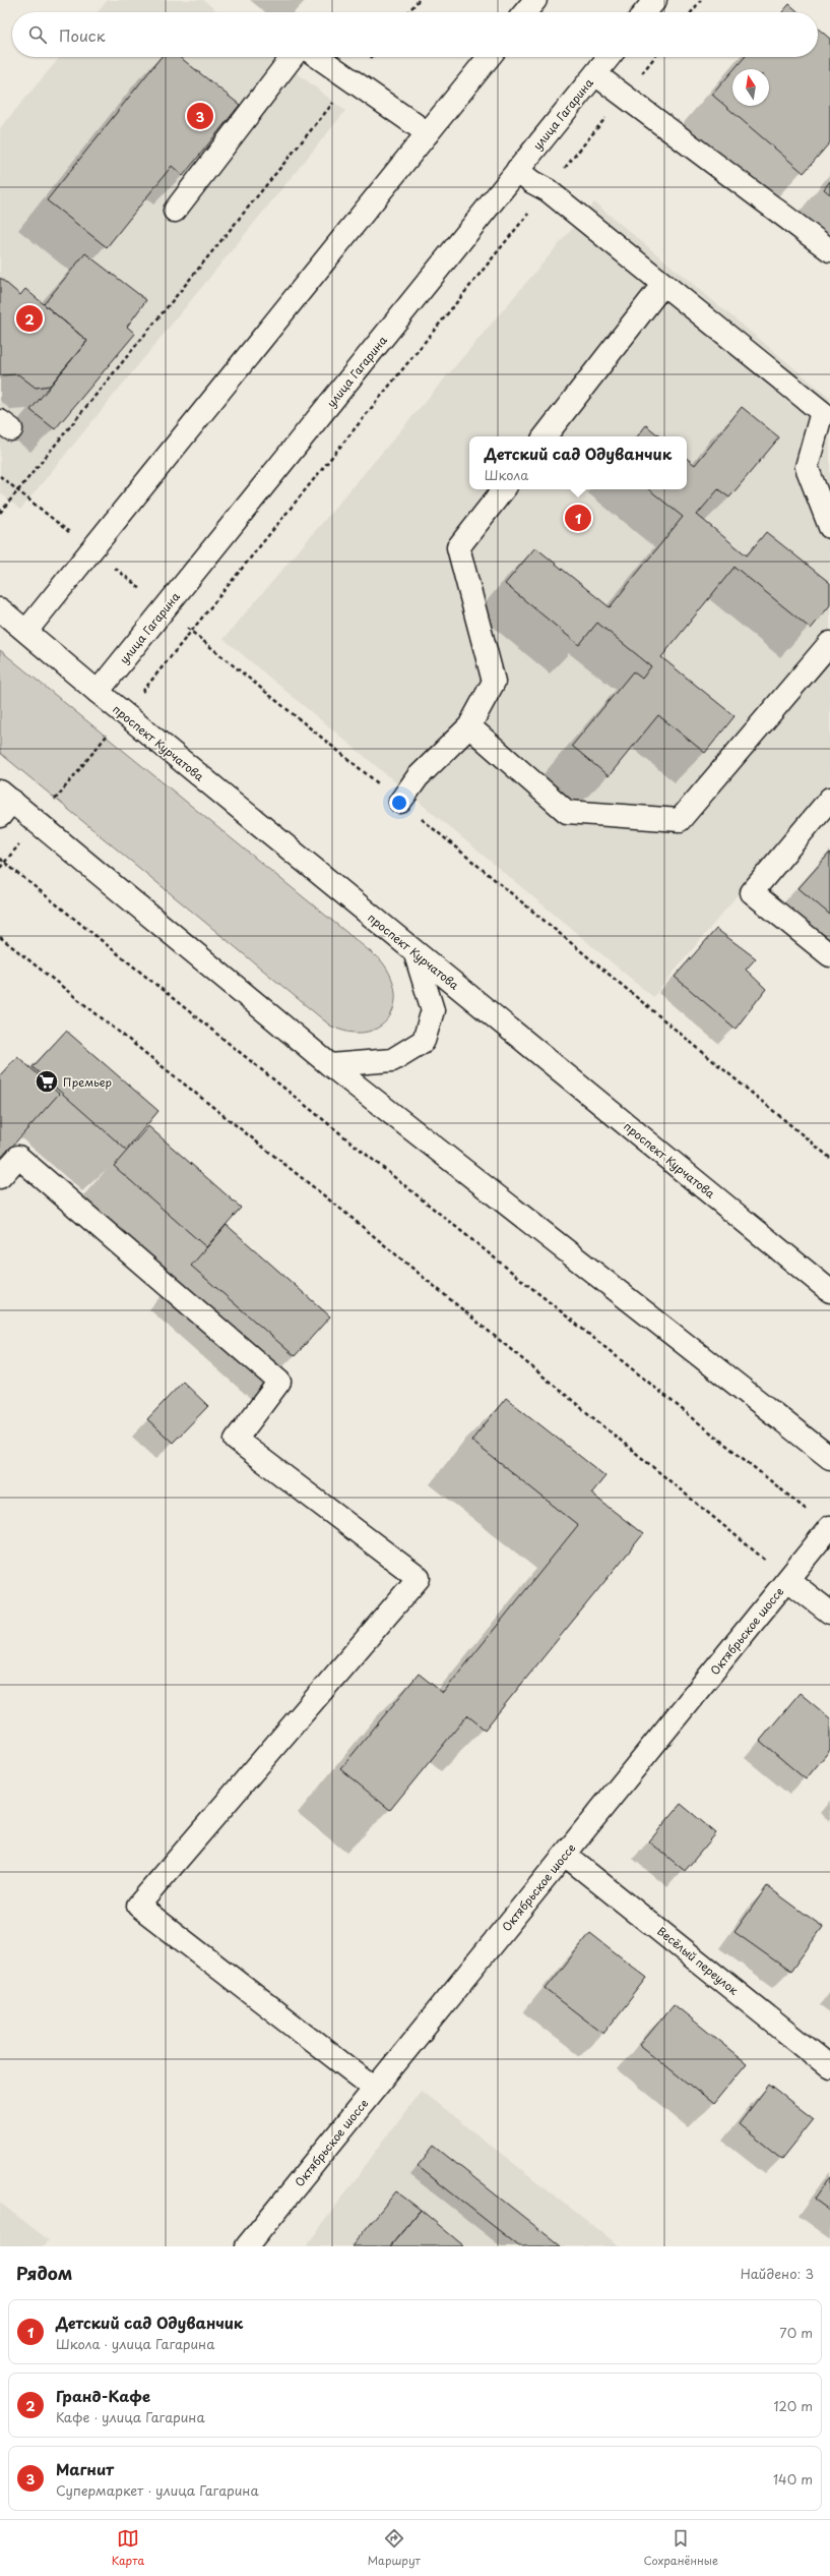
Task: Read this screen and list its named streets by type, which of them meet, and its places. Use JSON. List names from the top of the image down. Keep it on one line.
{"streets":{"street":["улица Гагарина","проспект Курчатова","Октябрьское шоссе","Весёлый переулок"]},"crossings":[["улица Гагарина","проспект Курчатова"],["Октябрьское шоссе","Весёлый переулок"]],"places":{"supermarket":["Премьер"]},"north":"top","page":{"search":"Поиск","pins":["3","2","1"],"popup":["Детский сад Одуванчик","Школа"],"heading":["Рядом","Найдено: 3"],"list":[{"mark":"1","name":"Детский сад Одуванчик","note":"Школа · улица Гагарина","value":"70 m"},{"mark":"2","name":"Гранд-Кафе","note":"Кафе · улица Гагарина","value":"120 m"},{"mark":"3","name":"Магнит","note":"Супермаркет · улица Гагарина","value":"140 m"}],"nav":["Карта","Маршрут","Сохранённые"]}}
